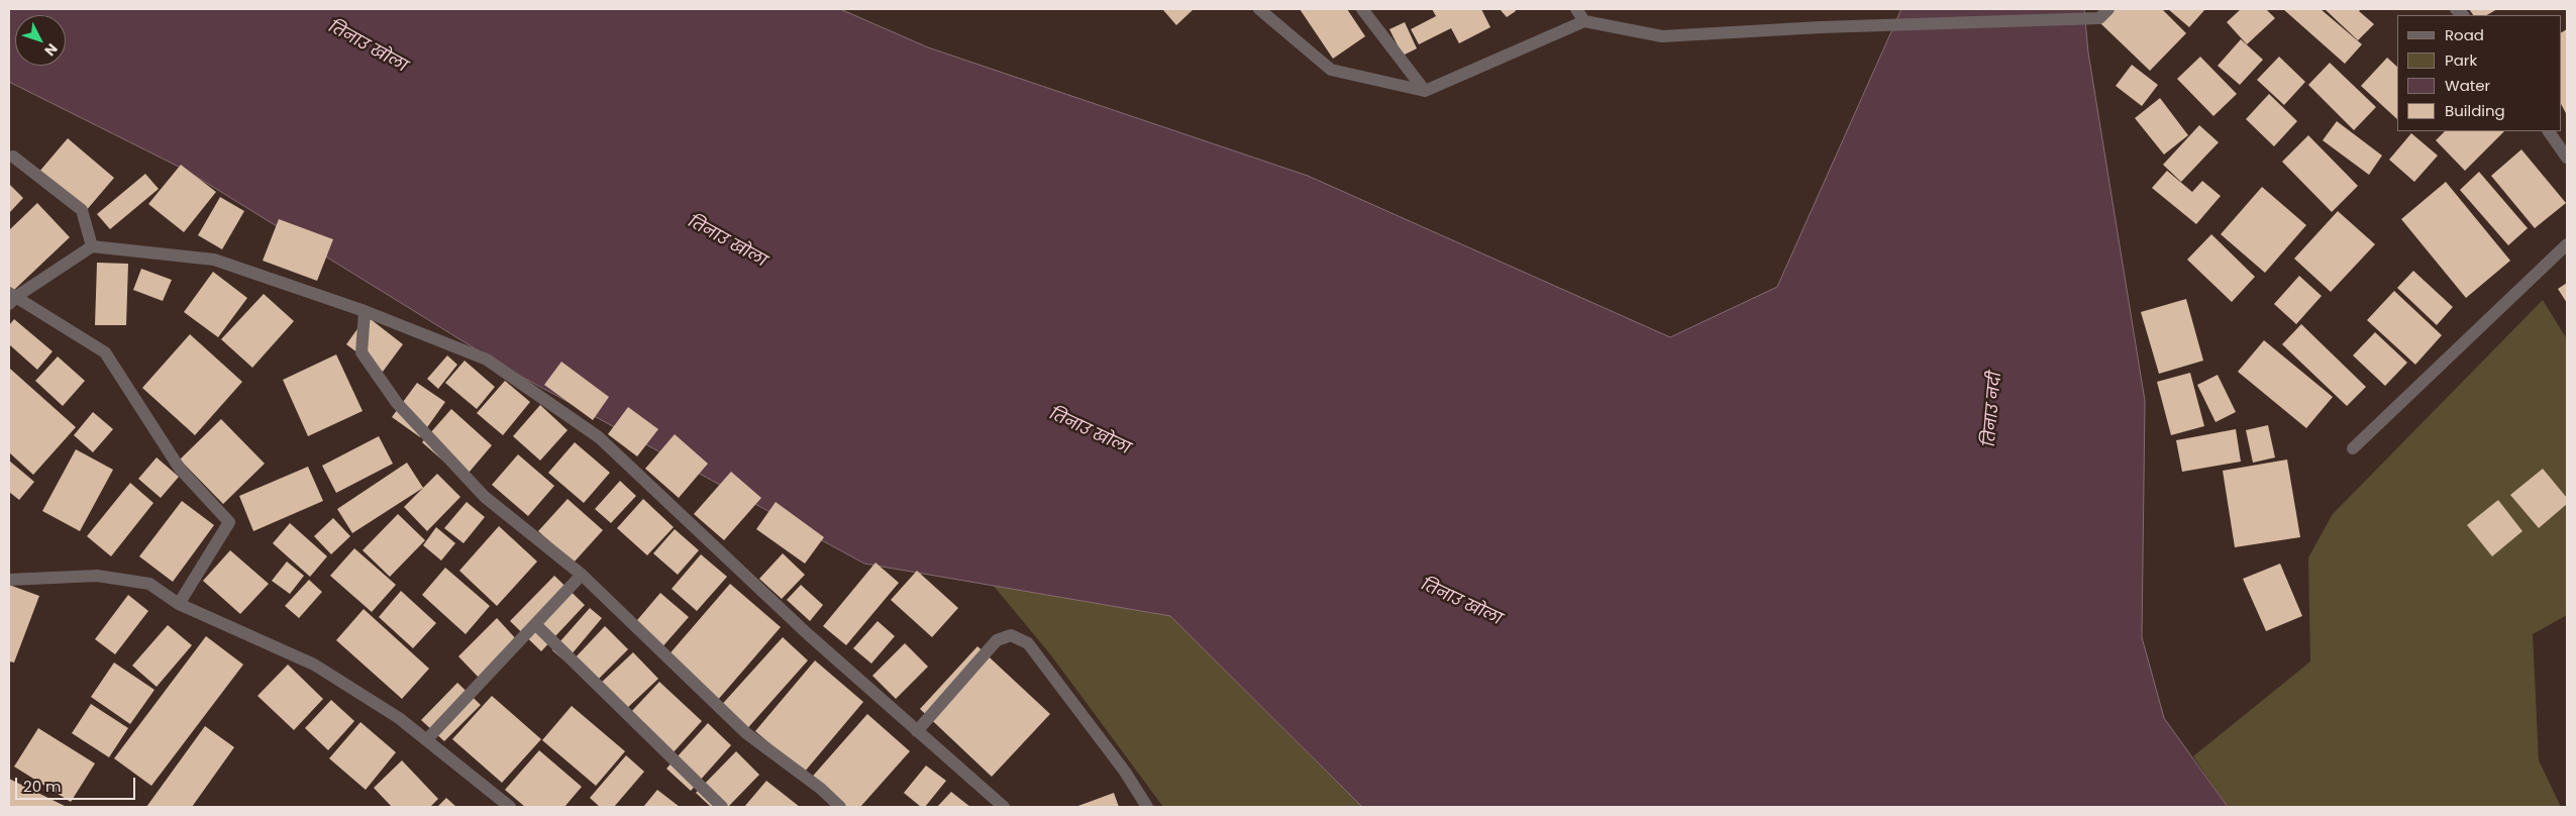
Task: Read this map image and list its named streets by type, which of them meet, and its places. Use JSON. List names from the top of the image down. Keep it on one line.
{"water":["तिनाउ खोला","तिनाउ नदी"],"legend":["Road","Park","Water","Building"],"scale_bar":"20 m","north":"bottom right"}
